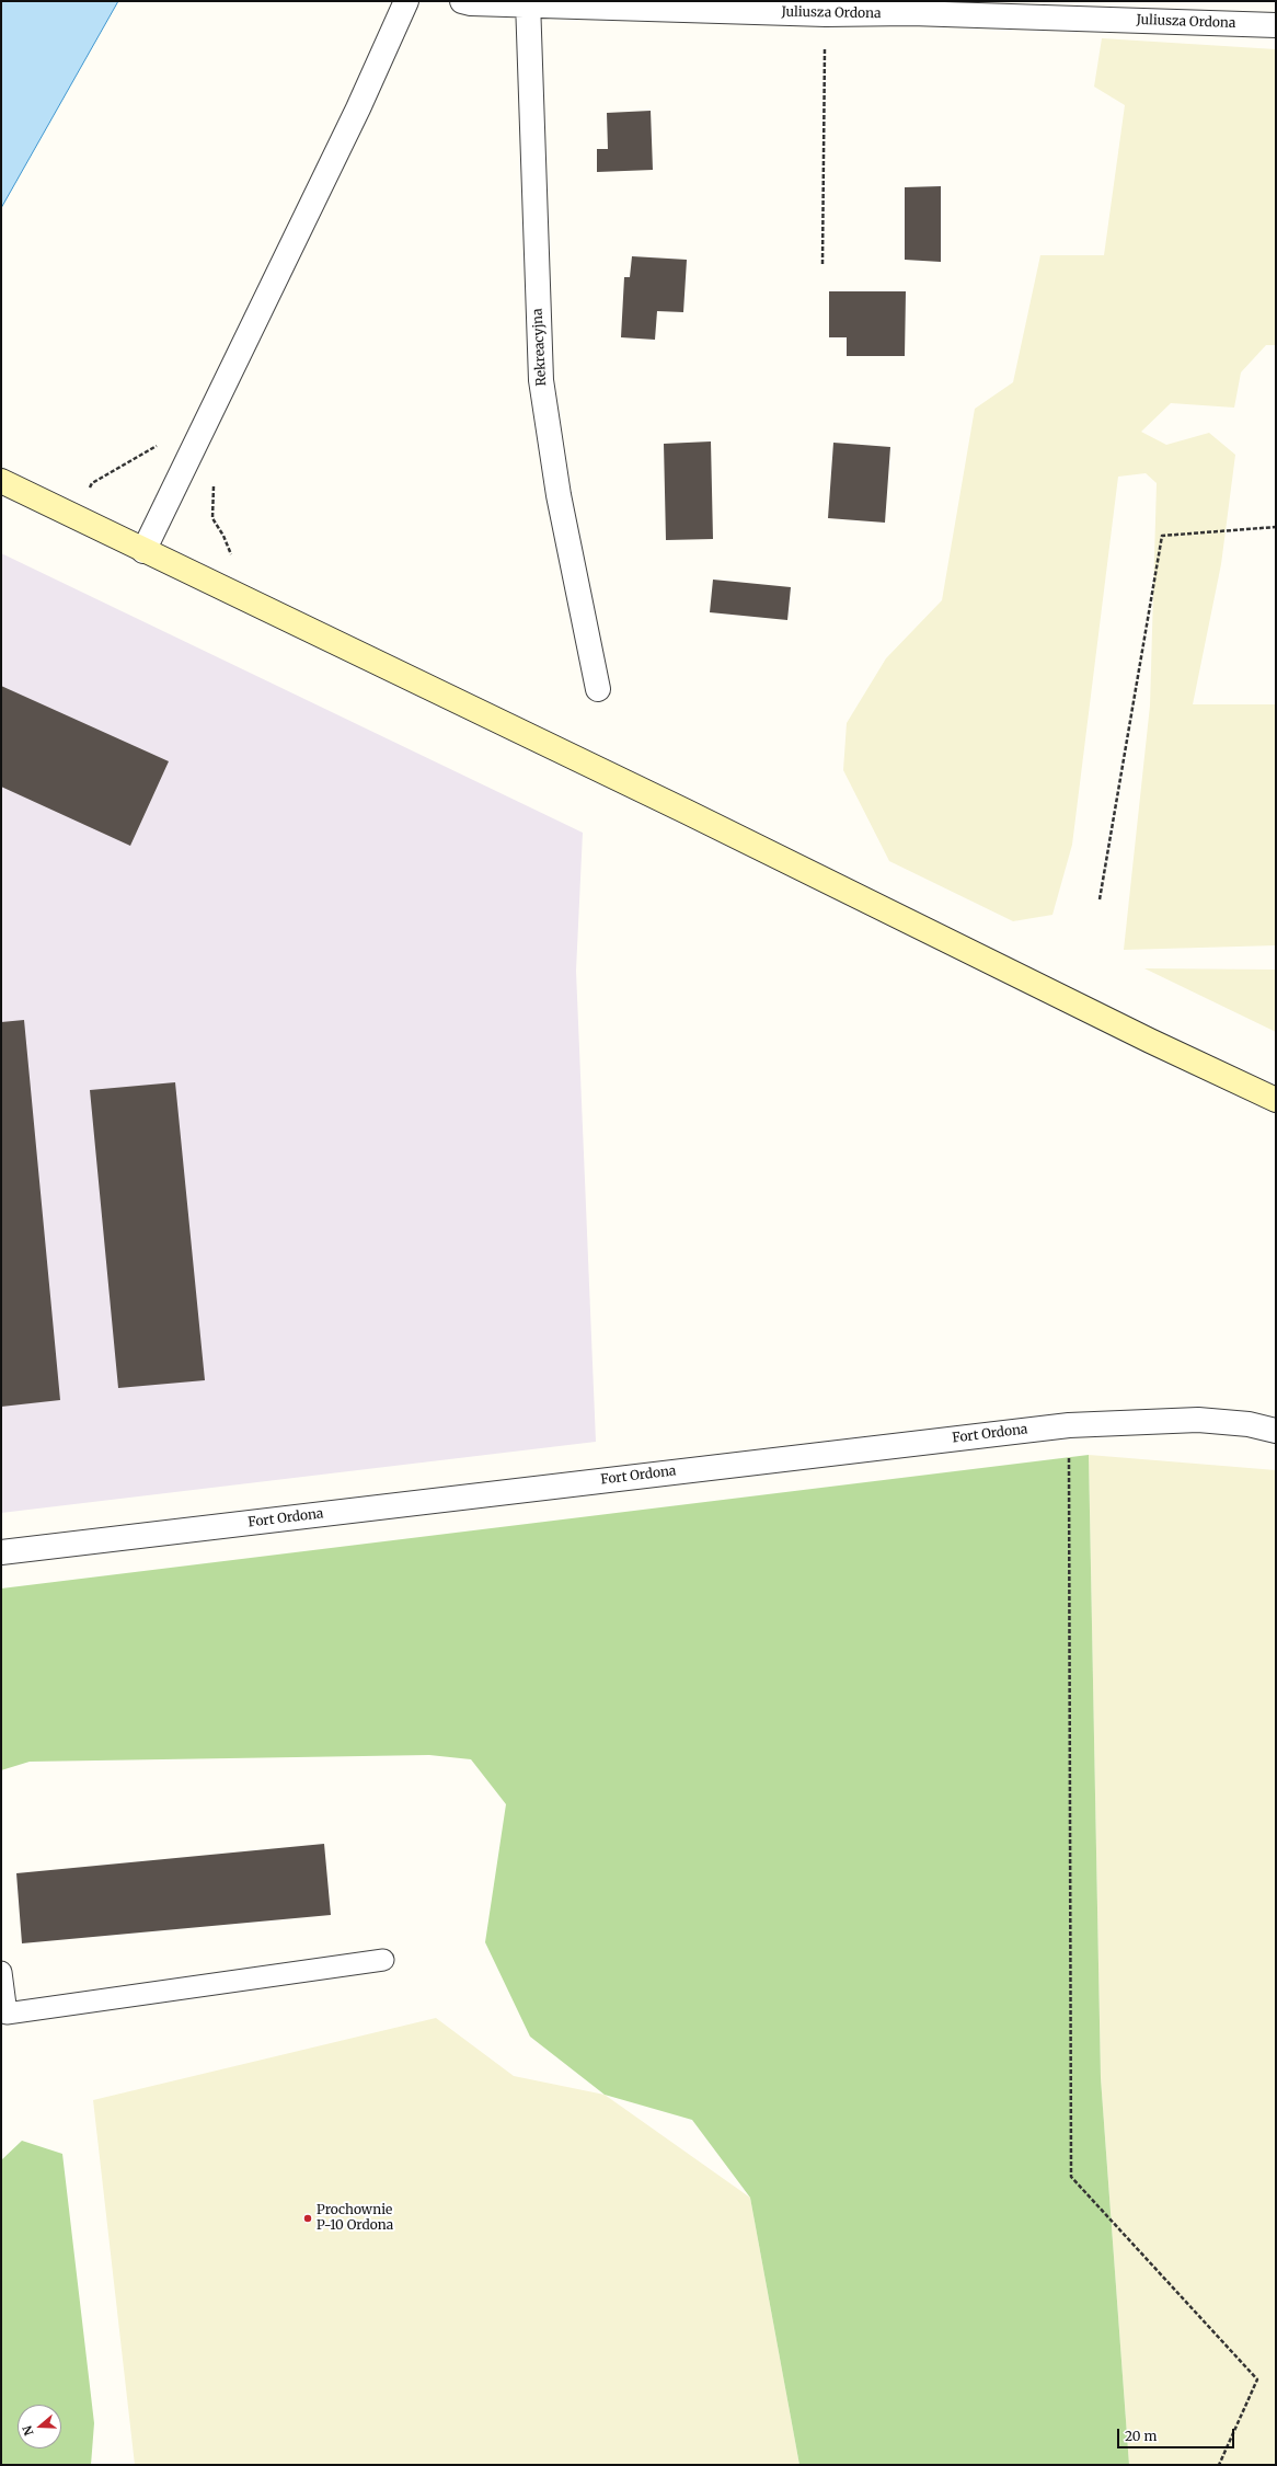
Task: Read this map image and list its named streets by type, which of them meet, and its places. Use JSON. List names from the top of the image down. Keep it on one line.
{"streets":{"street":["Juliusza Ordona","Rekreacyjna","Fort Ordona"]},"crossings":[["Juliusza Ordona","Rekreacyjna"]],"places":["Prochownie P-10 Ordona"],"scale_bar":"20 m","north":"left"}
